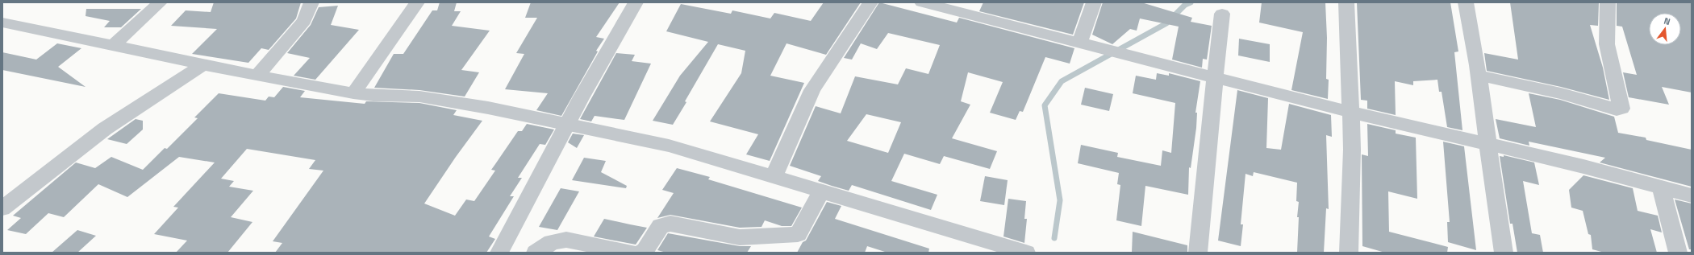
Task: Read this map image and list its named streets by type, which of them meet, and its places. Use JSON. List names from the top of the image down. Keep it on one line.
{"north":"top"}
